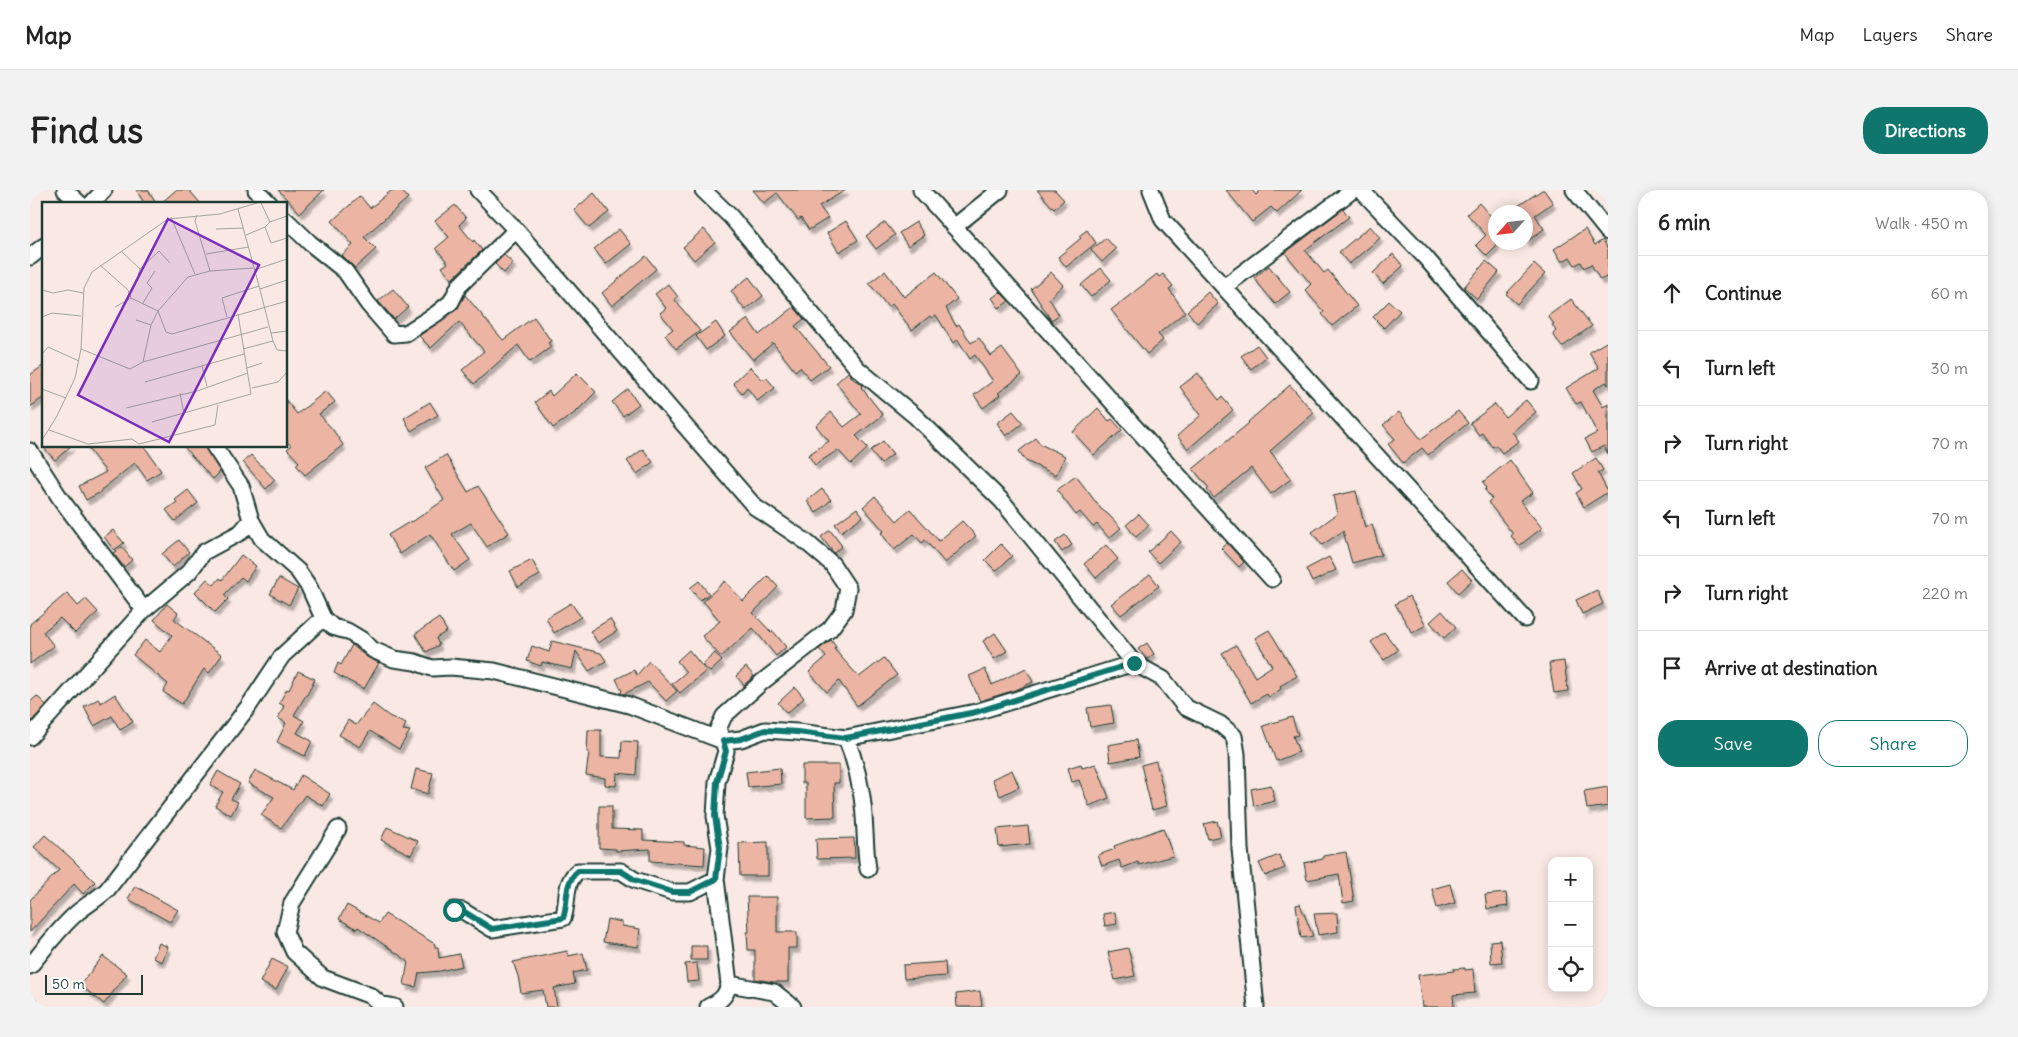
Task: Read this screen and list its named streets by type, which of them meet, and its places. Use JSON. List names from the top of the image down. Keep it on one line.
{"scale_bar":"50 m","north":"bottom left","page":{"header":"Map","nav":["Map","Layers","Share"],"buttons":["Directions",["Save","Share"]],"title":"Find us","heading":["6 min","Walk · 450 m"],"list":[["Continue","60 m"],["Turn left","30 m"],["Turn right","70 m"],["Turn left","70 m"],["Turn right","220 m"],"Arrive at destination"],"map_buttons":["+","−"],"scale":"50 m"}}
